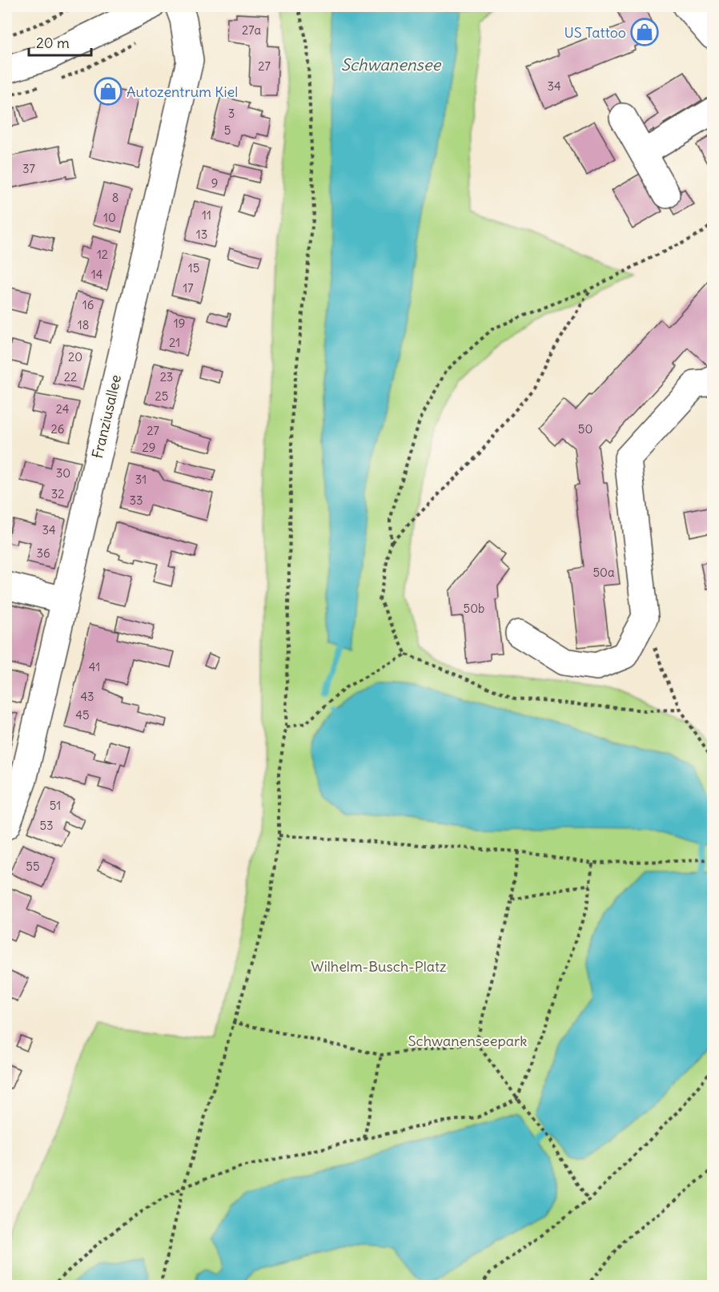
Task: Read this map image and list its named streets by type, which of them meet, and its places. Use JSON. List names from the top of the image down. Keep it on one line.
{"streets":{"street":["Franziusallee"]},"water":["Schwanensee"],"parks":["Wilhelm-Busch-Platz","Schwanenseepark"],"places":{"shop":["US Tattoo","Autozentrum Kiel"]},"house_numbers":["27a","27","34","3","5","37","9","8","11","10","13","12","15","14","17","16","19","18","21","20","22","23","25","24","26","50","27","29","30","31","32","33","34","36","50a","50b","41","43","45","51","53","55"],"scale_bar":"20 m"}
